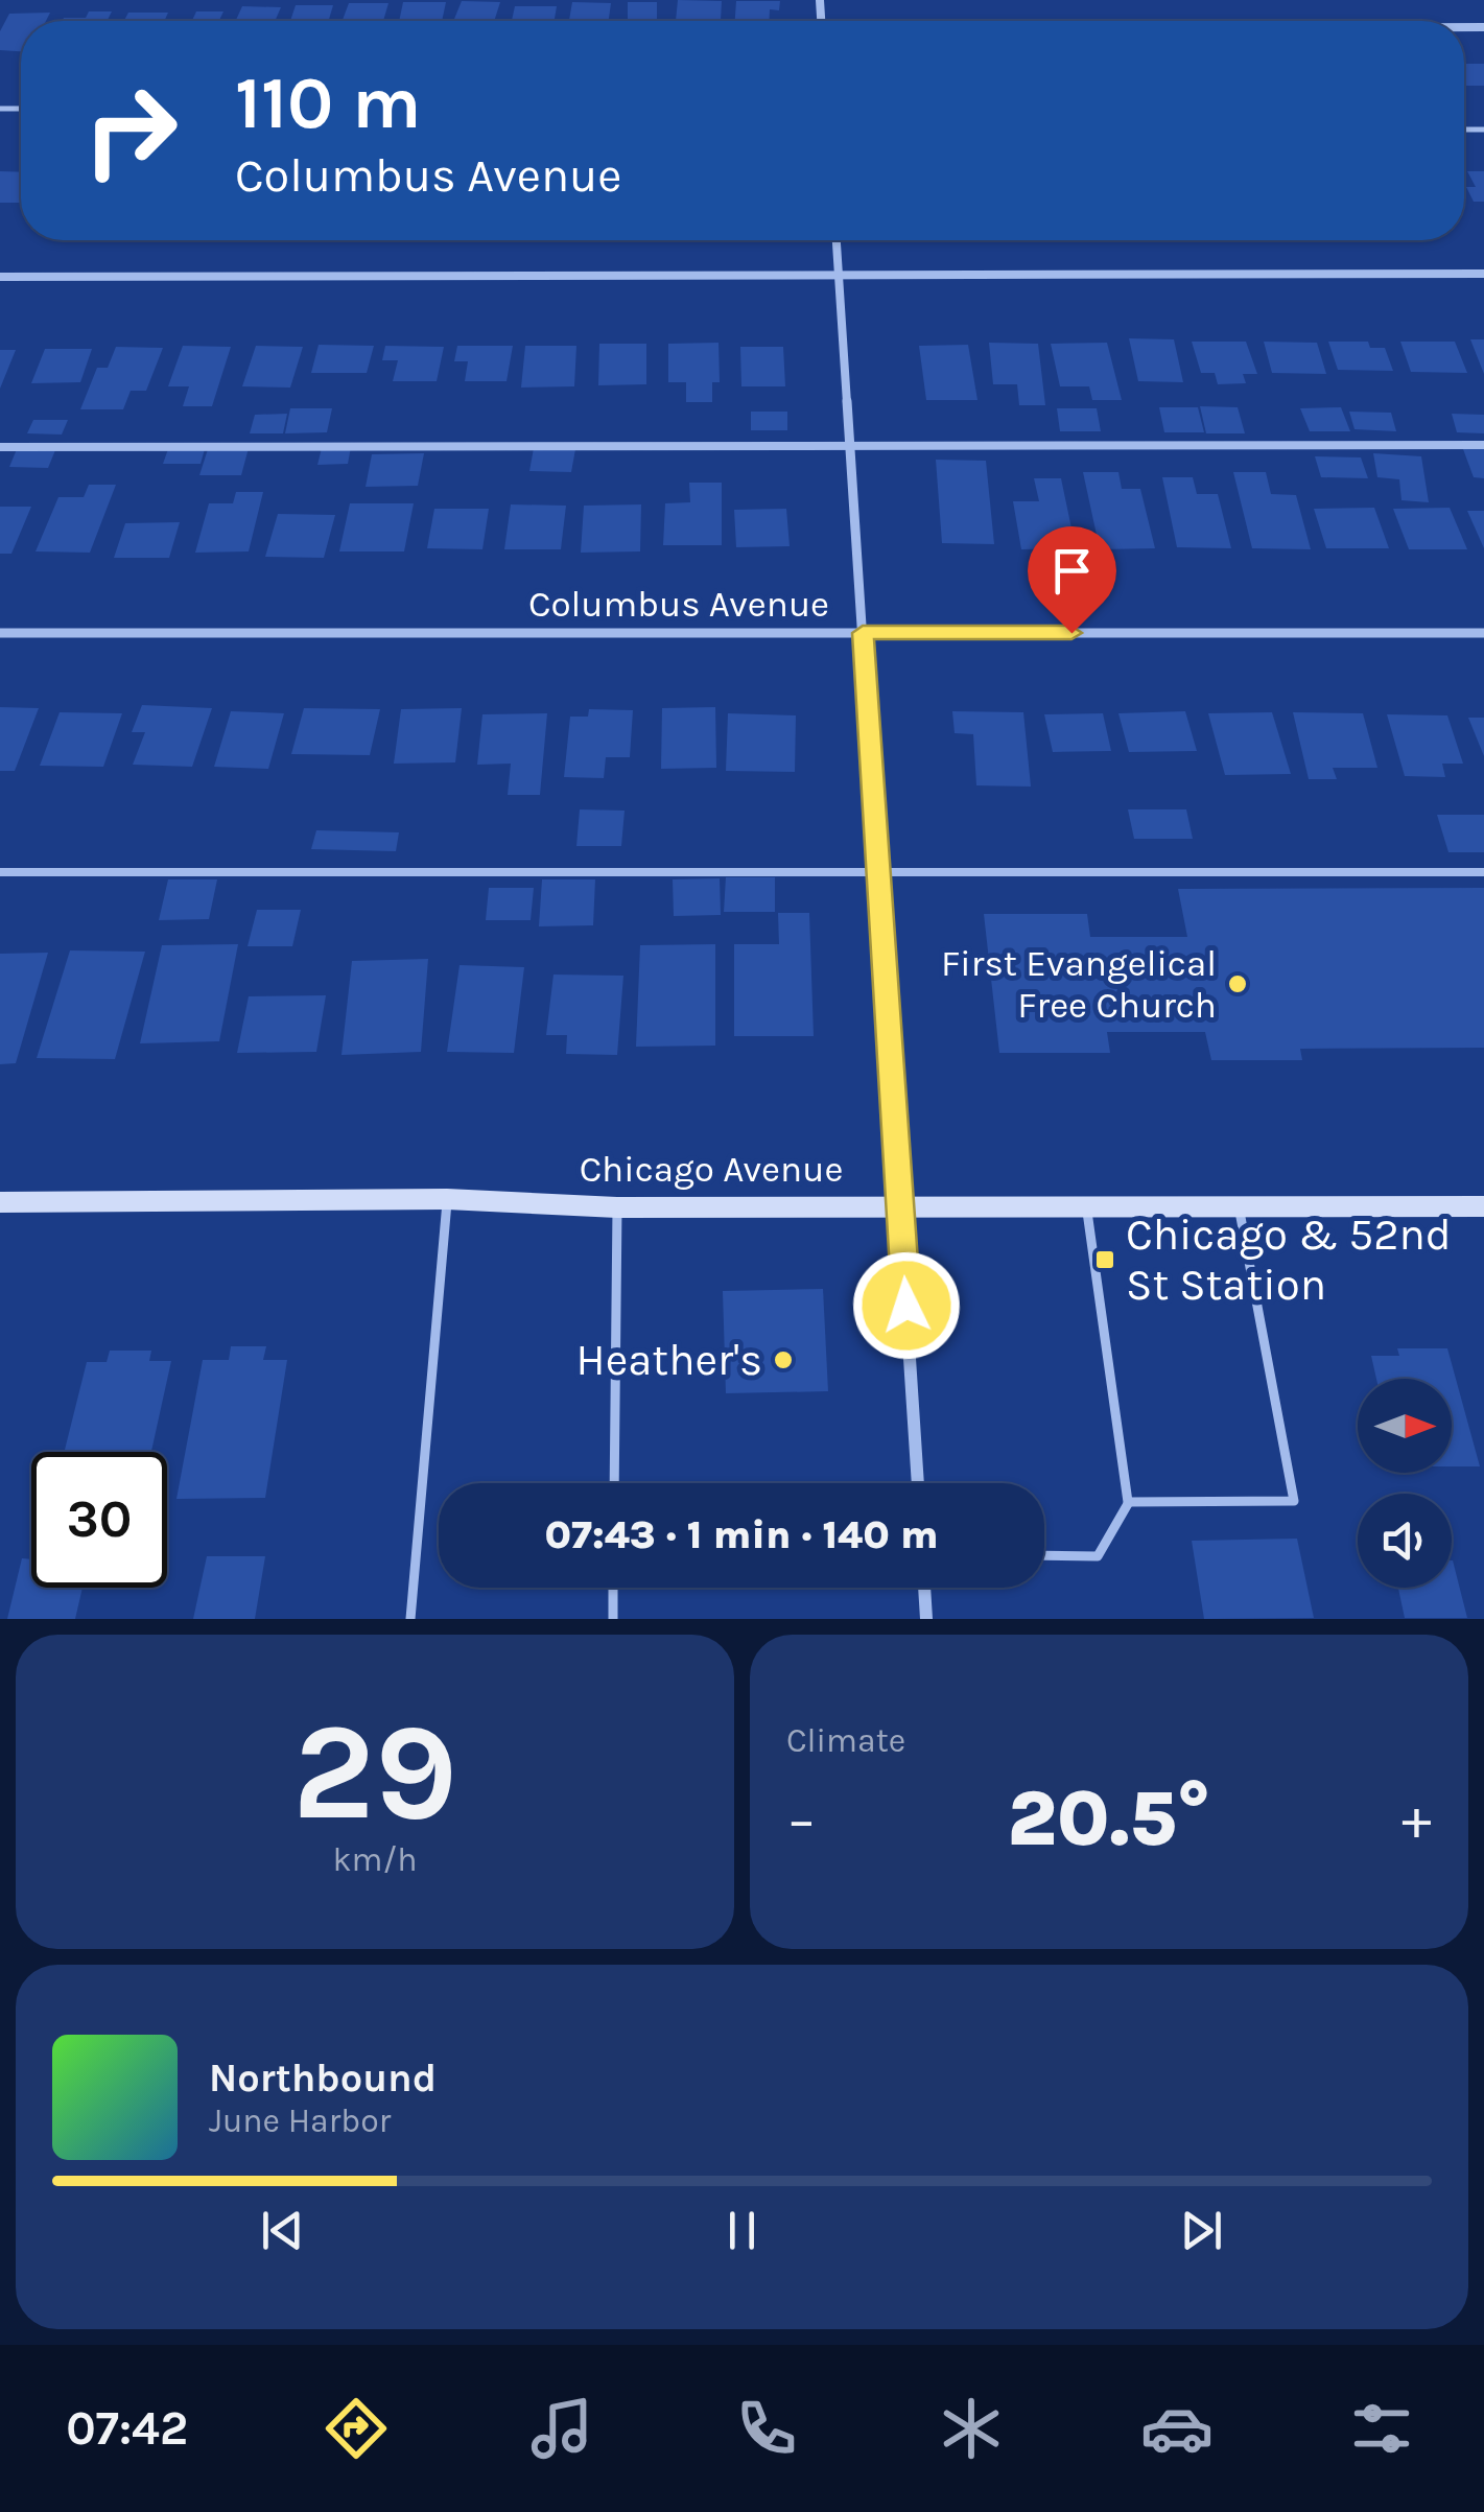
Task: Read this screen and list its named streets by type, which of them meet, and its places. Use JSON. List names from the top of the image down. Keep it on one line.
{"streets":{"street":["Columbus Avenue","Chicago Avenue"]},"places":{"other":["First Evangelical Free Church","Heather's"],"transit":["Chicago & 52nd St Station"]},"north":"right","page":{"turn":["110 m","Columbus Avenue"],"limit":"30","trip":"07:43 · 1 min · 140 m","tile":[["29","km/h"],"Climate"],"heat":["−","20.5°","+"],"song":["Northbound","June Harbor"],"tabs":"07:42"}}
